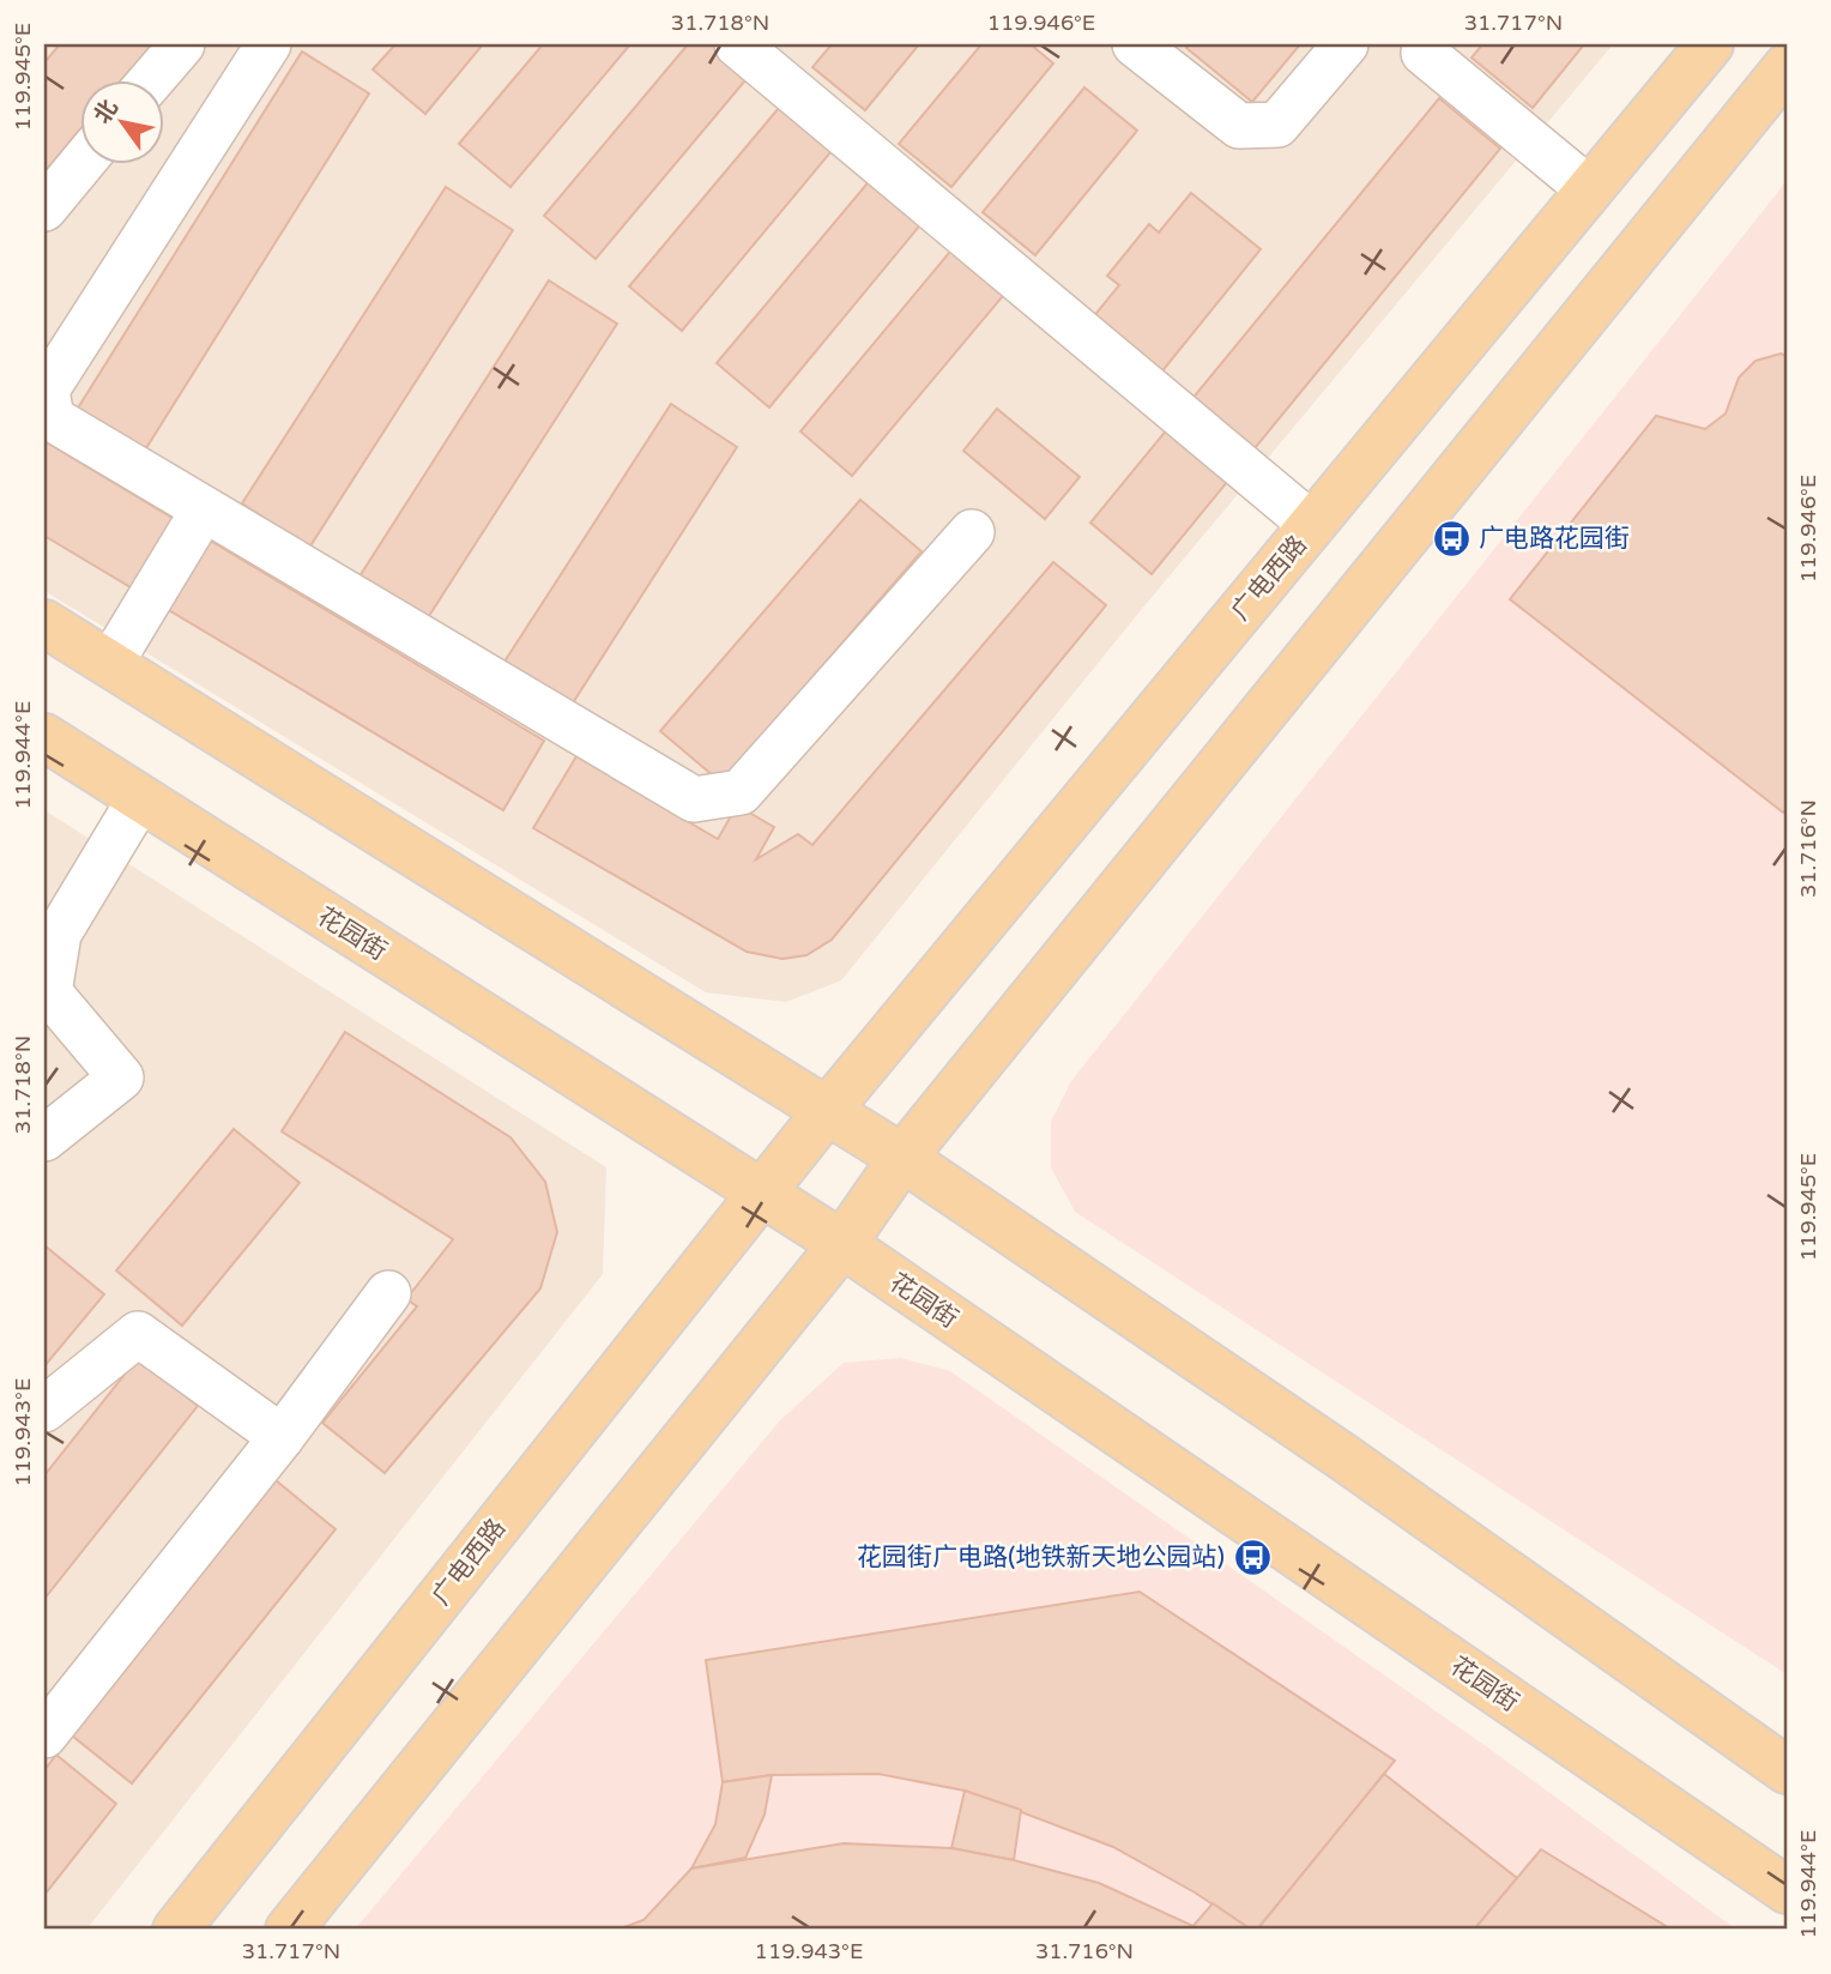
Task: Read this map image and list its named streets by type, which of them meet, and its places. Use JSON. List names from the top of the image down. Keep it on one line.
{"streets":{"main road":["广电西路","花园街"]},"crossings":[["广电西路","花园街"]],"places":{"bus stop":["广电路花园街","花园街广电路(地铁新天地公园站)"]},"north":"top left","coordinates":["31.718°N","119.946°E","31.717°N","119.945°E","119.944°E","31.716°N","119.943°E"]}
